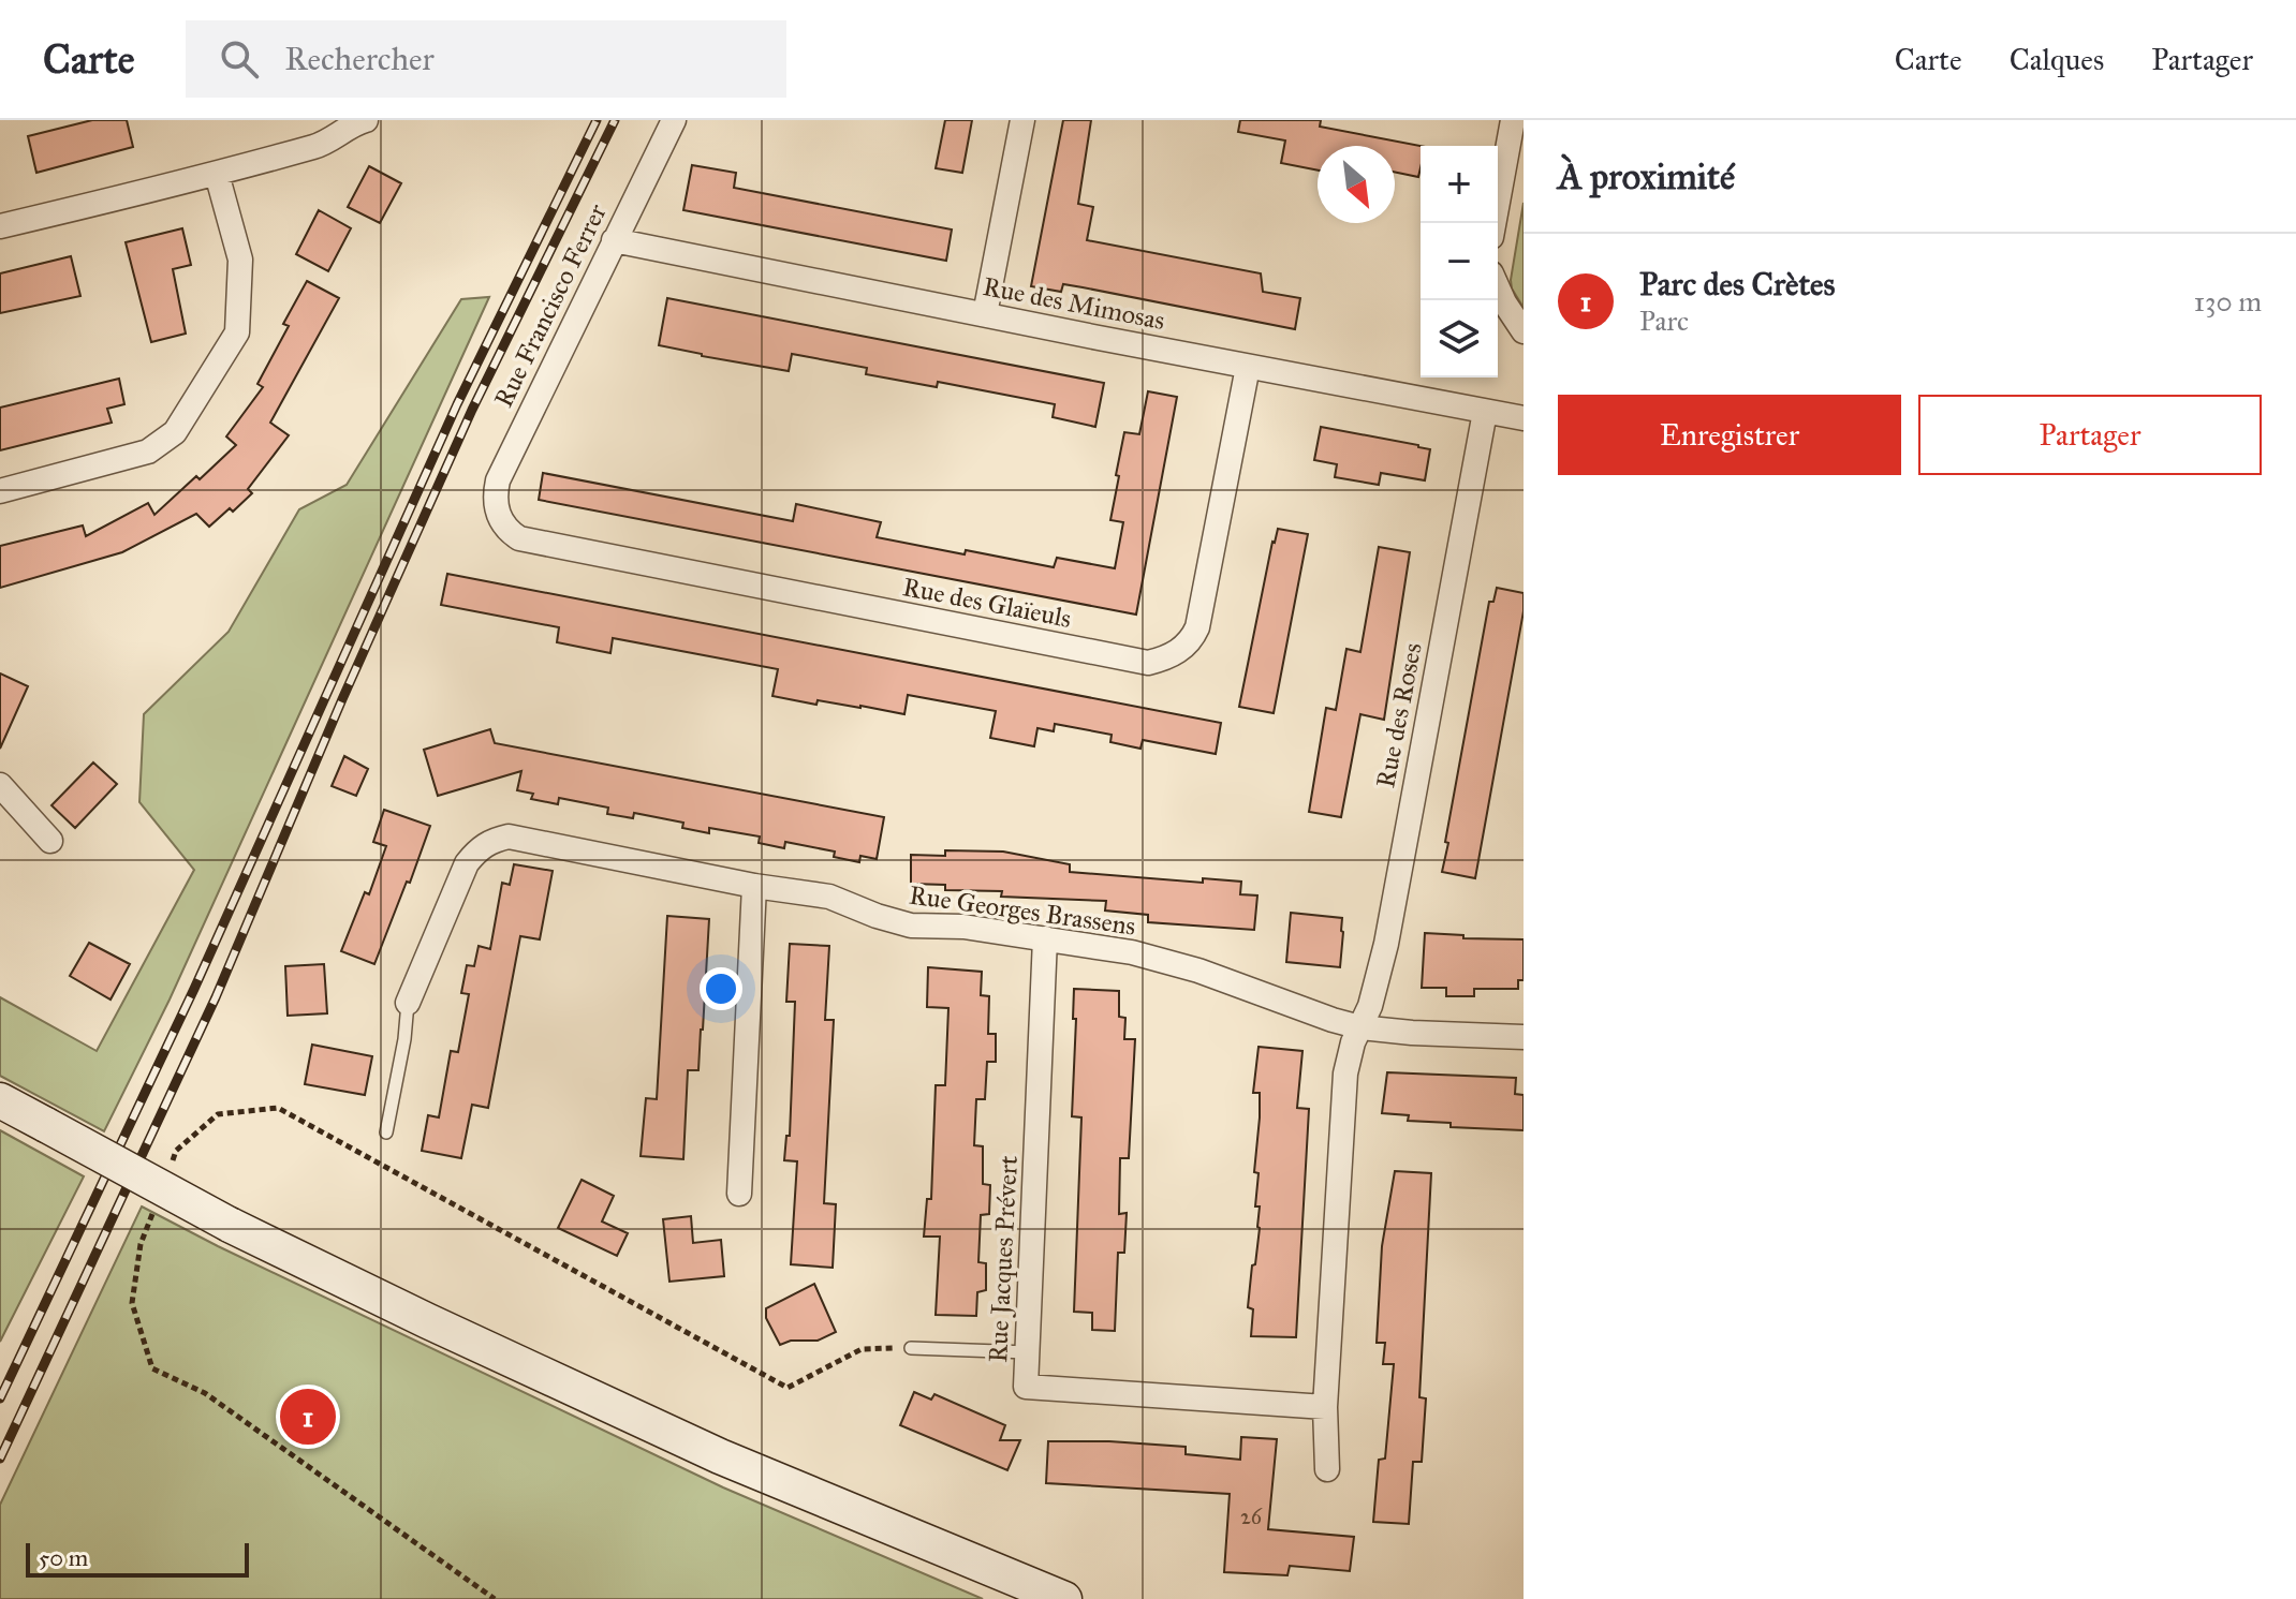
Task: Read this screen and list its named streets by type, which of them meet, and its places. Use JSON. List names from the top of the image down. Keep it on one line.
{"streets":{"street":["Rue des Mimosas","Rue Francisco Ferrer","Rue des Glaïeuls","Rue des Roses","Rue Georges Brassens","Rue Jacques Prévert"]},"crossings":[["Rue des Mimosas","Rue Francisco Ferrer"],["Rue des Mimosas","Rue des Glaïeuls"],["Rue des Mimosas","Rue des Roses"],["Rue Francisco Ferrer","Rue des Glaïeuls"],["Rue des Roses","Rue Georges Brassens"],["Rue Georges Brassens","Rue Jacques Prévert"]],"house_numbers":["26"],"scale_bar":"50 m","north":"bottom right","page":{"header":"Carte","search":"Rechercher","nav":["Carte","Calques","Partager"],"heading":"À proximité","map_buttons":["+","−"],"list":[{"mark":"1","name":"Parc des Crètes","note":"Parc","value":"130 m"}],"buttons":["Enregistrer","Partager"],"pins":"1","scale":"50 m"}}
